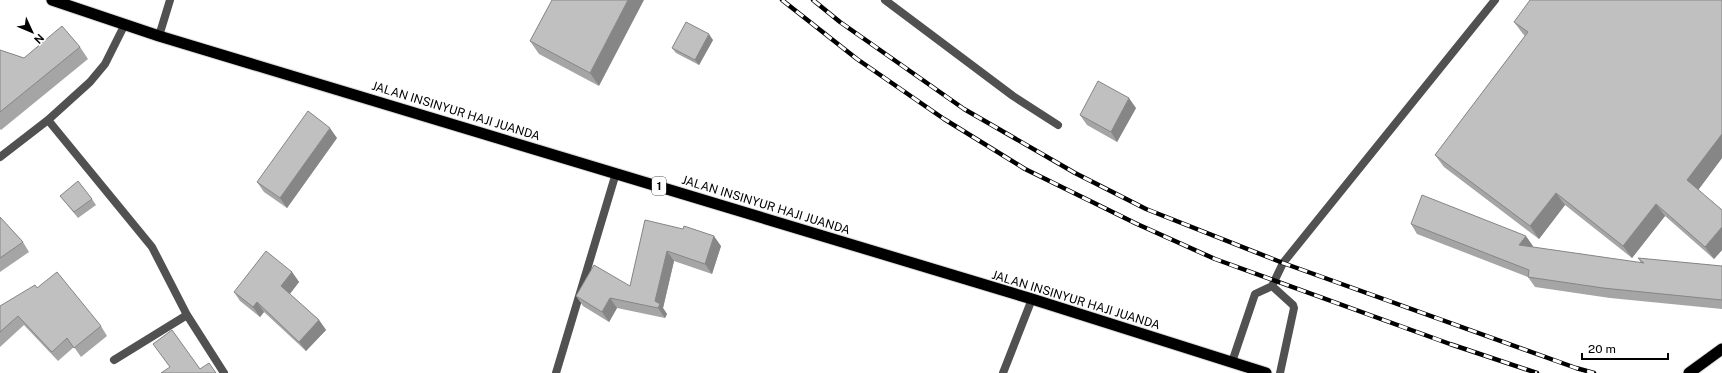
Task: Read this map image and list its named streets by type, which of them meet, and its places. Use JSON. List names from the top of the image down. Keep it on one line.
{"streets":{"highway":["JALAN INSINYUR HAJI JUANDA","1"]},"scale_bar":"20 m","north":"bottom right"}
